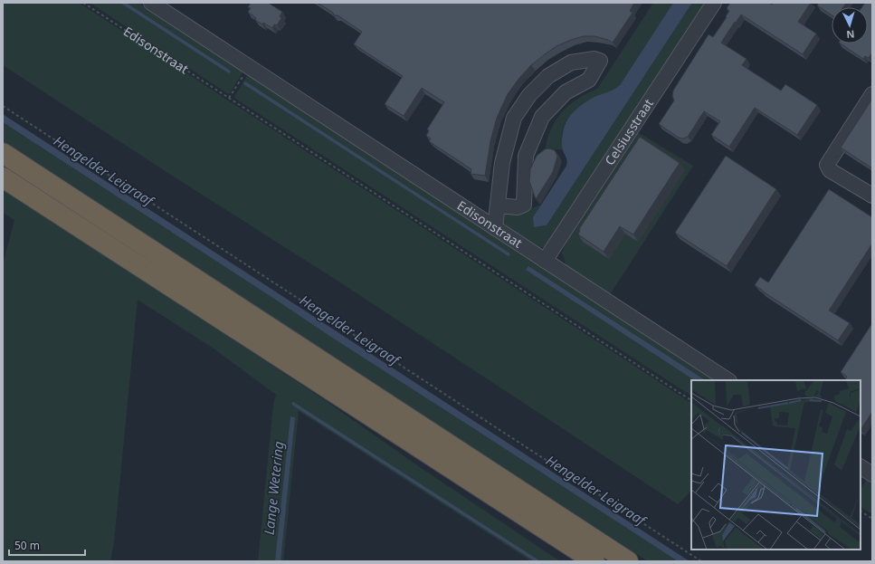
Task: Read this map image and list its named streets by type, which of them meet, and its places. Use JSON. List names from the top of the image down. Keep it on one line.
{"streets":{"street":["Edisonstraat","Celsiusstraat"]},"crossings":[["Edisonstraat","Celsiusstraat"]],"water":["Hengelder Leigraaf","Lange Wetering"],"scale_bar":"50 m","north":"bottom"}
